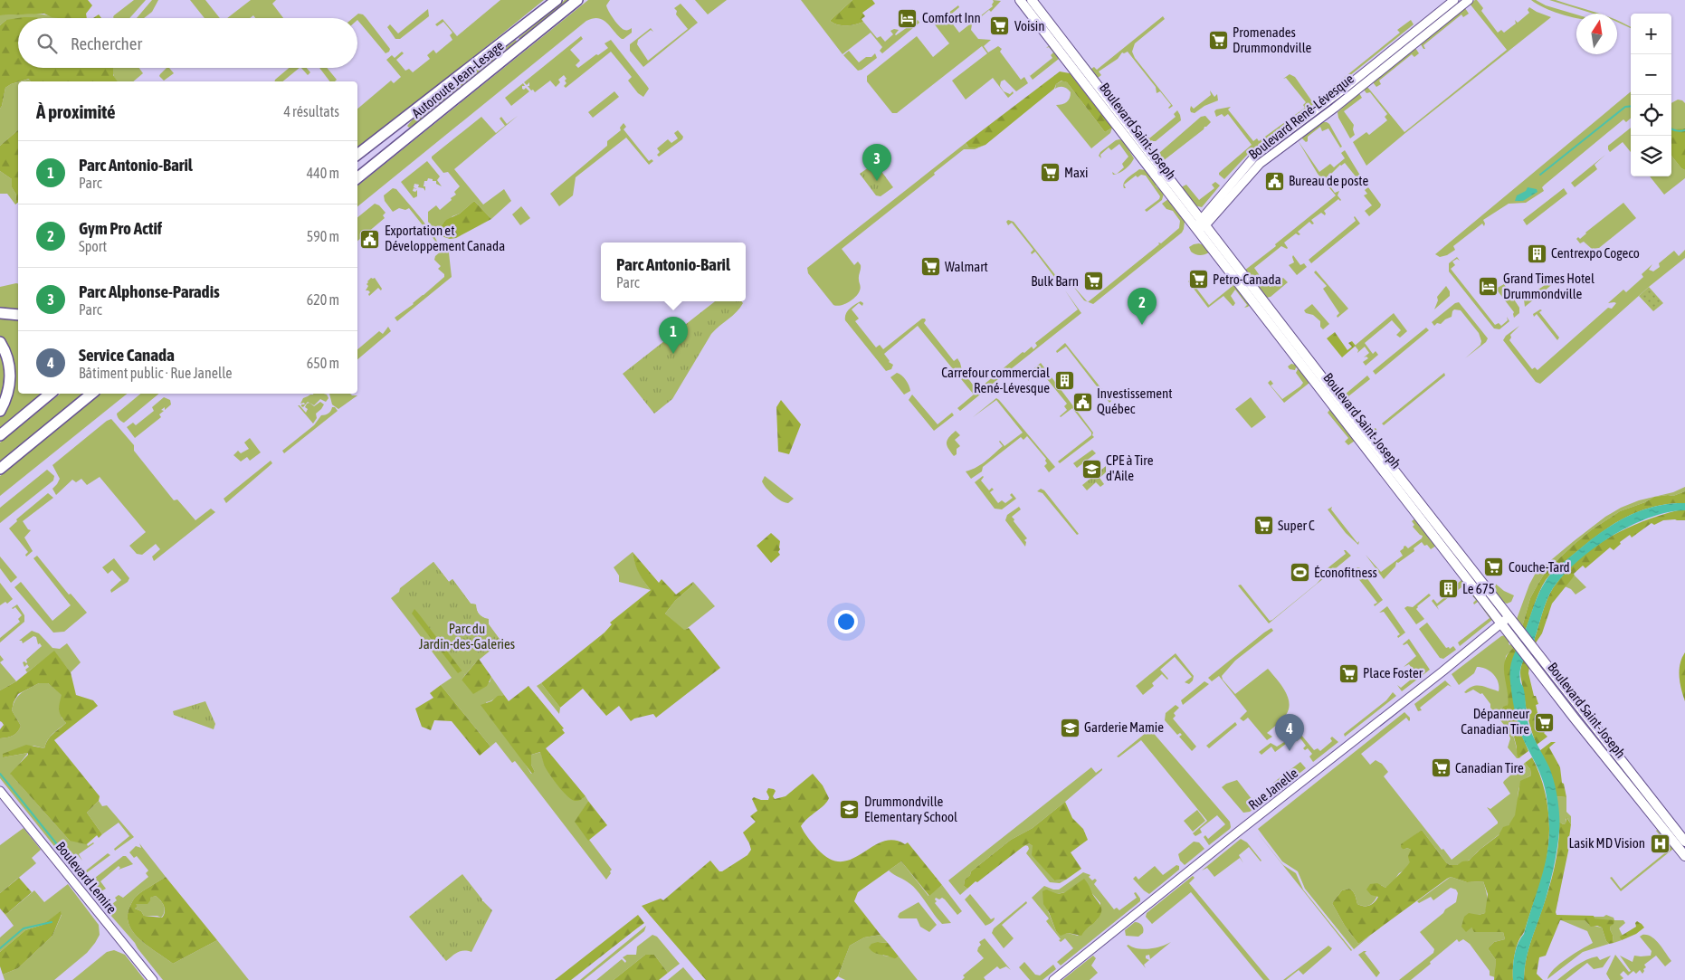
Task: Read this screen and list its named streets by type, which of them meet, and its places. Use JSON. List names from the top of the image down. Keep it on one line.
{"streets":{"highway":["Autoroute Jean-Lesage"],"main road":["Boulevard René-Lévesque","Boulevard Saint-Joseph","Rue Janelle","Boulevard Lemire"]},"crossings":[["Boulevard René-Lévesque","Boulevard Saint-Joseph"],["Boulevard Saint-Joseph","Rue Janelle"]],"parks":["Parc du Jardin-des-Galeries"],"places":{"hotel":["Comfort Inn","Grand Times Hotel Drummondville"],"supermarket":["Voisin","Promenades Drummondville","Maxi","Walmart","Petro-Canada","Bulk Barn","Super C","Couche-Tard","Place Foster","Dépanneur Canadian Tire","Canadian Tire"],"public building":["Bureau de poste","Exportation et Développement Canada","Investissement Québec"],"building":["Centrexpo Cogeco","Carrefour commercial René-Lévesque","Le 675"],"school or university":["CPE à Tire d'Aile","Garderie Mamie","Drummondville Elementary School"],"sports":["Éconofitness"],"hospital":["Lasik MD Vision"]},"north":"top","page":{"map_buttons":["+","−"],"search":"Rechercher","heading":["À proximité","4 résultats"],"list":[{"mark":"1","name":"Parc Antonio-Baril","note":"Parc","value":"440 m"},{"mark":"2","name":"Gym Pro Actif","note":"Sport","value":"590 m"},{"mark":"3","name":"Parc Alphonse-Paradis","note":"Parc","value":"620 m"},{"mark":"4","name":"Service Canada","note":"Bâtiment public · Rue Janelle","value":"650 m"}],"pins":["3","2","1","4"],"popup":["Parc Antonio-Baril","Parc"]}}
